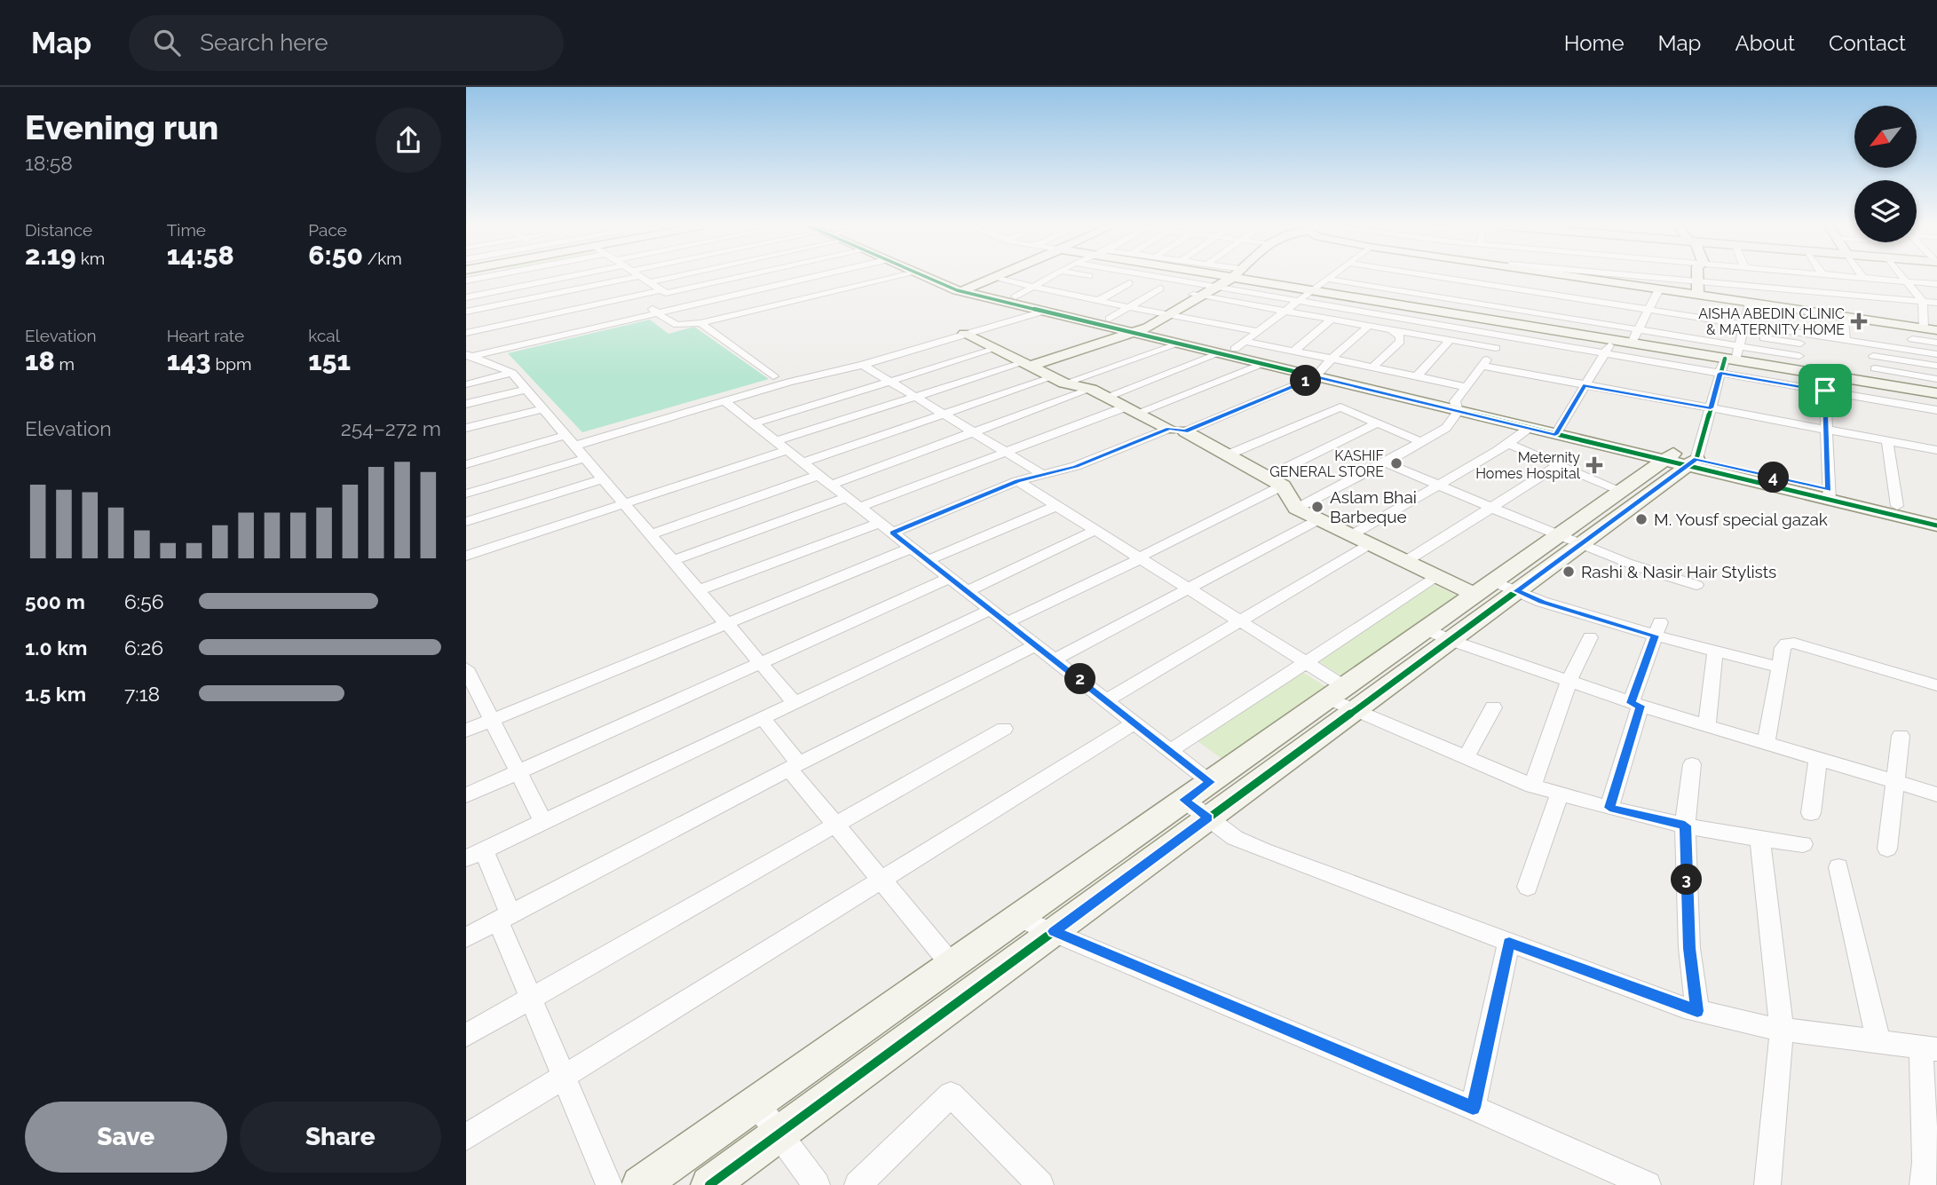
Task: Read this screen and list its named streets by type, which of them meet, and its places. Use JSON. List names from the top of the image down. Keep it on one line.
{"places":{"health":["AISHA ABEDIN CLINIC & MATERNITY HOME","Meternity Homes Hospital"],"other":["KASHIF GENERAL STORE","Aslam Bhai Barbeque","M. Yousf special gazak","Rashi & Nasir Hair Stylists"]},"north":"bottom left","page":{"header":"Map","search":"Search here","nav":["Home","Map","About","Contact"],"heading":["Evening run","18:58"],"stats":[["Distance","2.19 km"],["Time","14:58"],["Pace","6:50 /km"],["Elevation","18 m"],["Heart rate","143 bpm"],["kcal","151"]],"pins":["1","4","2","3"],"chart":["Elevation","254–272 m"],"list":[{"name":"500 m","note":"6:56"},{"name":"1.0 km","note":"6:26"},{"name":"1.5 km","note":"7:18"}],"buttons":["Save","Share"]}}
